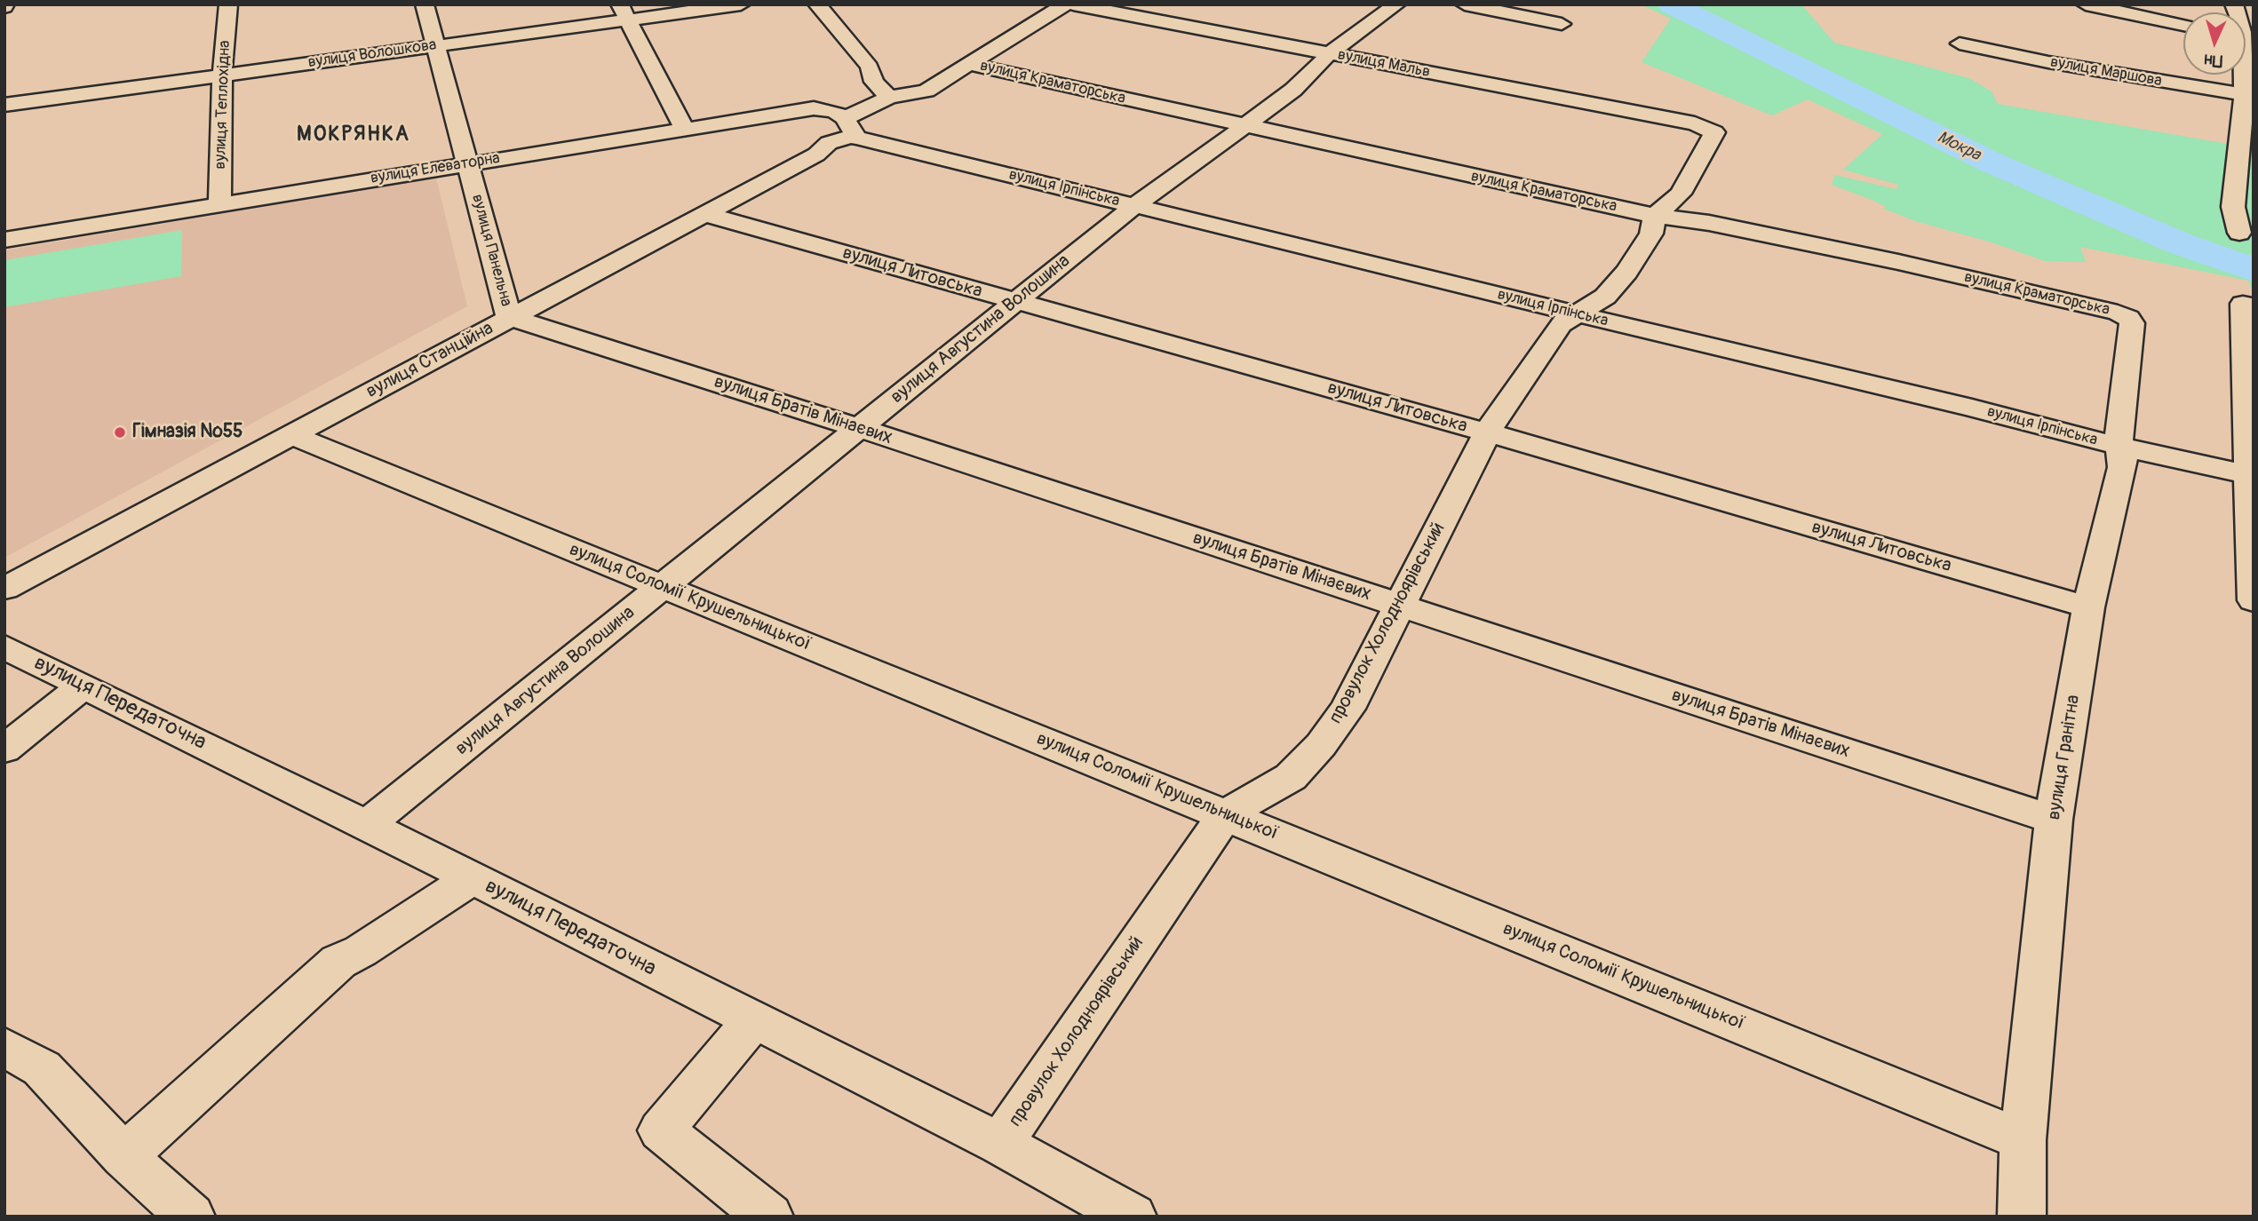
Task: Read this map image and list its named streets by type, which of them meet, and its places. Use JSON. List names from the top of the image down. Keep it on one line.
{"streets":{"street":["вулиця Волошкова","вулиця Мальв","вулиця Маршова","вулиця Краматорська","вулиця Теплохідна","вулиця Елеваторна","вулиця Ірпінська","вулиця Панельна","вулиця Литовська","вулиця Августина Волошина","вулиця Станційна","вулиця Братів Мінаєвих","вулиця Соломії Крушельницької","провулок Холодноярівський","вулиця Передаточна","вулиця Гранітна"]},"crossings":[["вулиця Волошкова","вулиця Теплохідна"],["вулиця Волошкова","вулиця Панельна"],["вулиця Мальв","вулиця Августина Волошина"],["вулиця Мальв","провулок Холодноярівський"],["вулиця Краматорська","вулиця Августина Волошина"],["вулиця Краматорська","вулиця Станційна"],["вулиця Краматорська","провулок Холодноярівський"],["вулиця Краматорська","вулиця Гранітна"],["вулиця Теплохідна","вулиця Елеваторна"],["вулиця Елеваторна","вулиця Ірпінська"],["вулиця Елеваторна","вулиця Панельна"],["вулиця Елеваторна","вулиця Станційна"],["вулиця Ірпінська","вулиця Августина Волошина"],["вулиця Ірпінська","вулиця Станційна"],["вулиця Ірпінська","провулок Холодноярівський"],["вулиця Ірпінська","вулиця Гранітна"],["вулиця Панельна","вулиця Станційна"],["вулиця Панельна","вулиця Братів Мінаєвих"],["вулиця Литовська","вулиця Августина Волошина"],["вулиця Литовська","вулиця Станційна"],["вулиця Литовська","провулок Холодноярівський"],["вулиця Литовська","вулиця Гранітна"],["вулиця Августина Волошина","вулиця Братів Мінаєвих"],["вулиця Августина Волошина","вулиця Соломії Крушельницької"],["вулиця Августина Волошина","вулиця Передаточна"],["вулиця Станційна","вулиця Братів Мінаєвих"],["вулиця Станційна","вулиця Соломії Крушельницької"],["вулиця Братів Мінаєвих","провулок Холодноярівський"],["вулиця Братів Мінаєвих","вулиця Гранітна"],["вулиця Соломії Крушельницької","провулок Холодноярівський"],["вулиця Соломії Крушельницької","вулиця Гранітна"],["провулок Холодноярівський","вулиця Передаточна"]],"districts":["МОКРЯНКА"],"water":["Мокра"],"places":["Гімназія №55"],"north":"bottom"}
